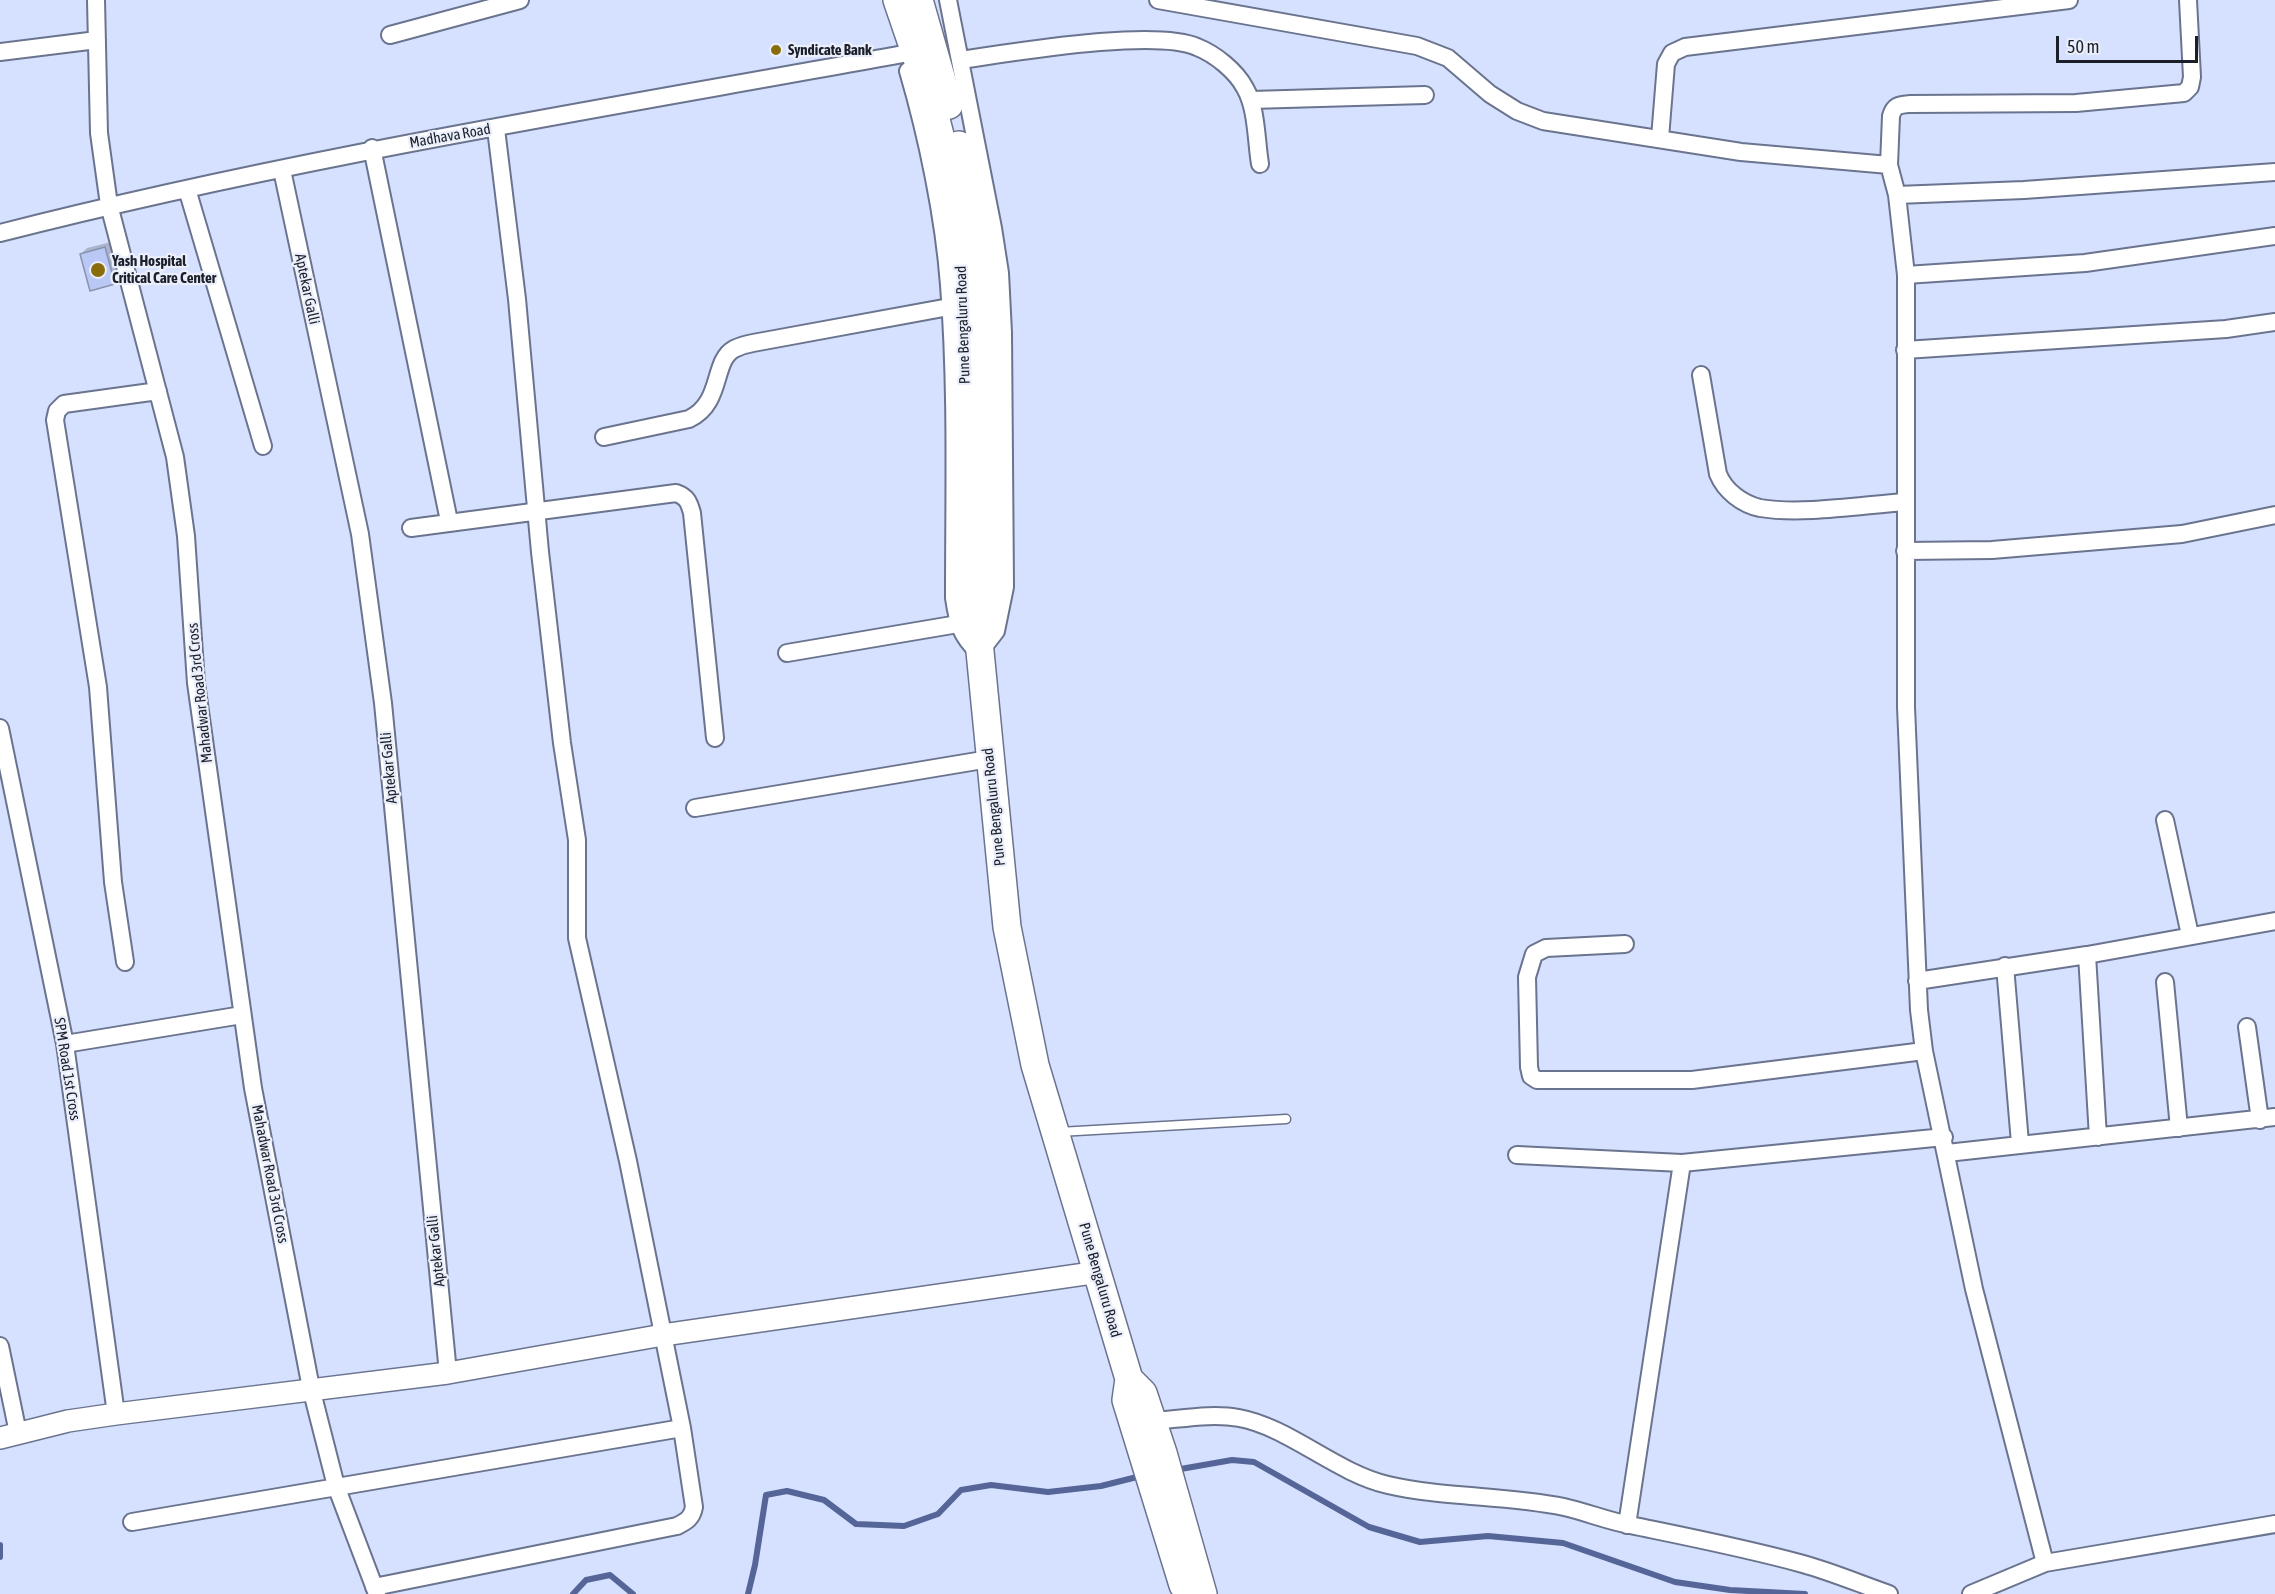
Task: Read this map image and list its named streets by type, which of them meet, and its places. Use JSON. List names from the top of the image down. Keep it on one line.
{"streets":{"main road":["Pune Bengaluru Road"],"street":["Madhava Road","Aptekar Galli","Mahadwar Road 3rd Cross","SPM Road 1st Cross"]},"crossings":[["Madhava Road","Aptekar Galli"],["Madhava Road","Mahadwar Road 3rd Cross"]],"places":["Syndicate Bank","Yash Hospital Critical Care Center"],"scale_bar":"50 m"}
